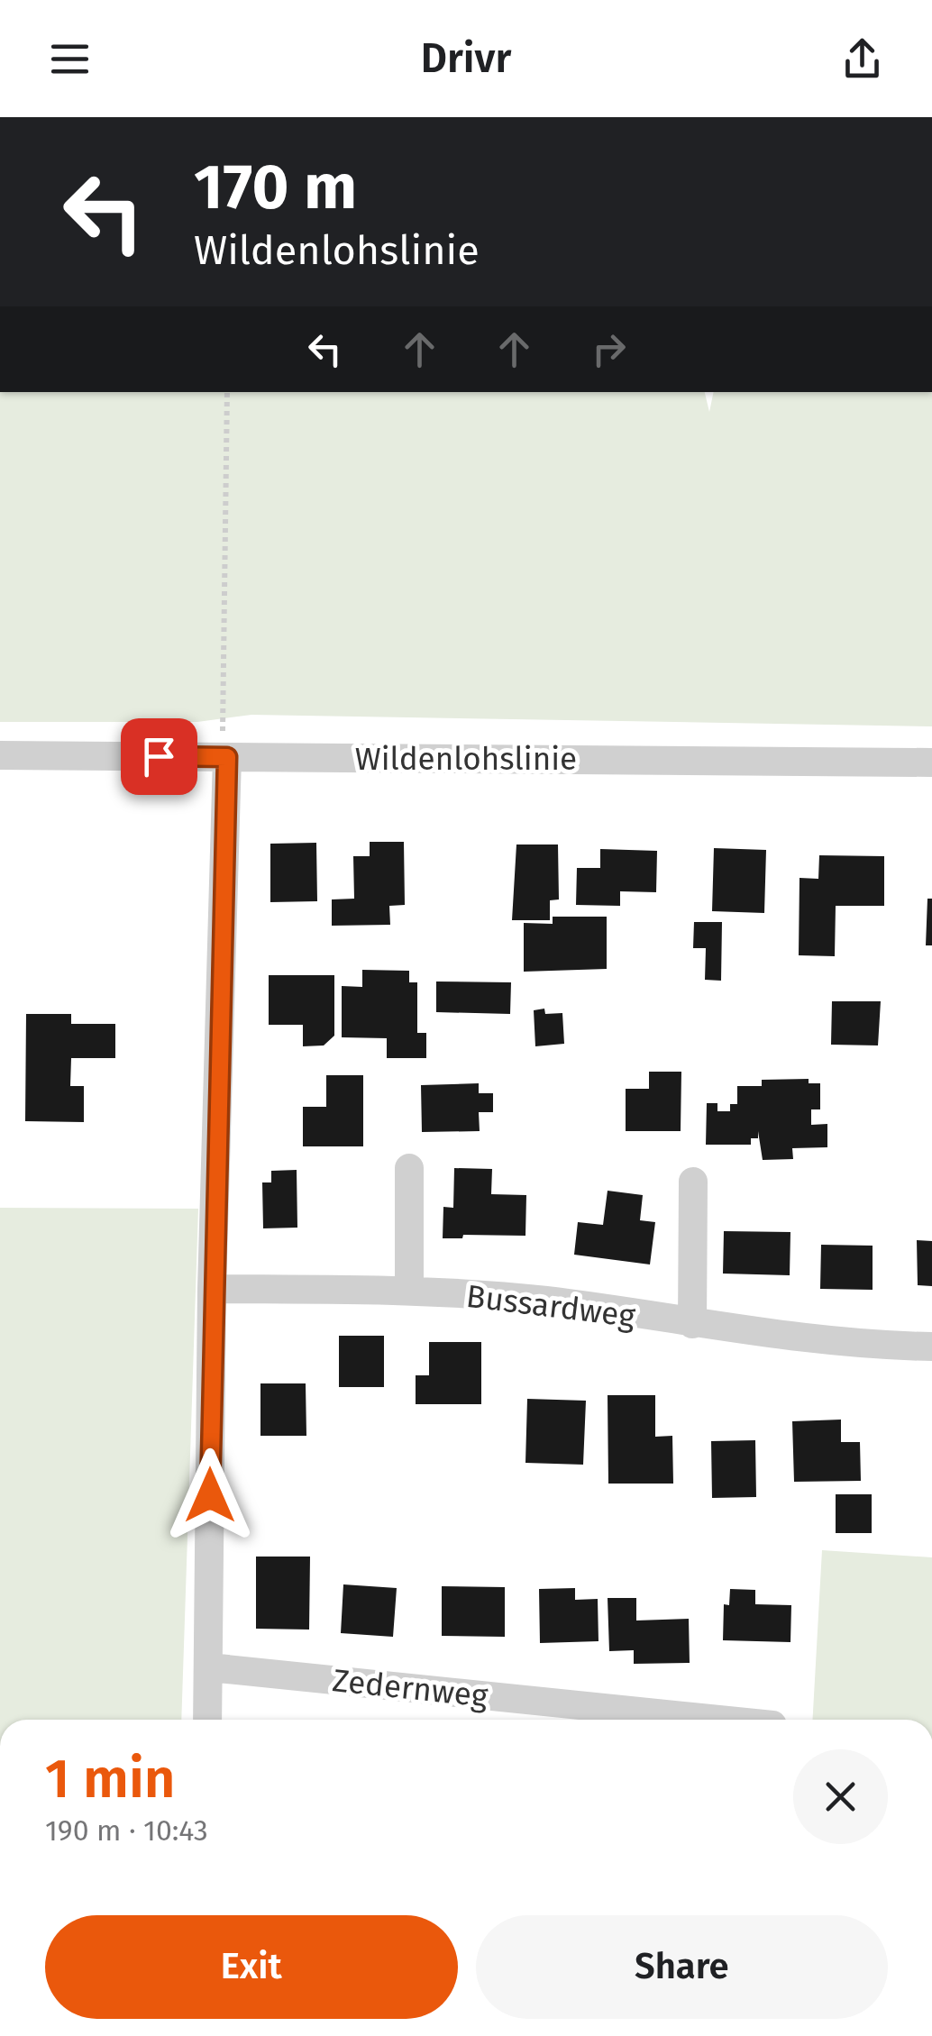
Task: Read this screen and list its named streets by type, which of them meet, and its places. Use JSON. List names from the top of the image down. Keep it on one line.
{"streets":{"street":["Wildenlohslinie","Bussardweg","Zedernweg"]},"page":{"header":"Drivr","turn":["170 m","Wildenlohslinie"],"heading":["1 min","190 m · 10:43"],"buttons":["Exit","Share"]}}
